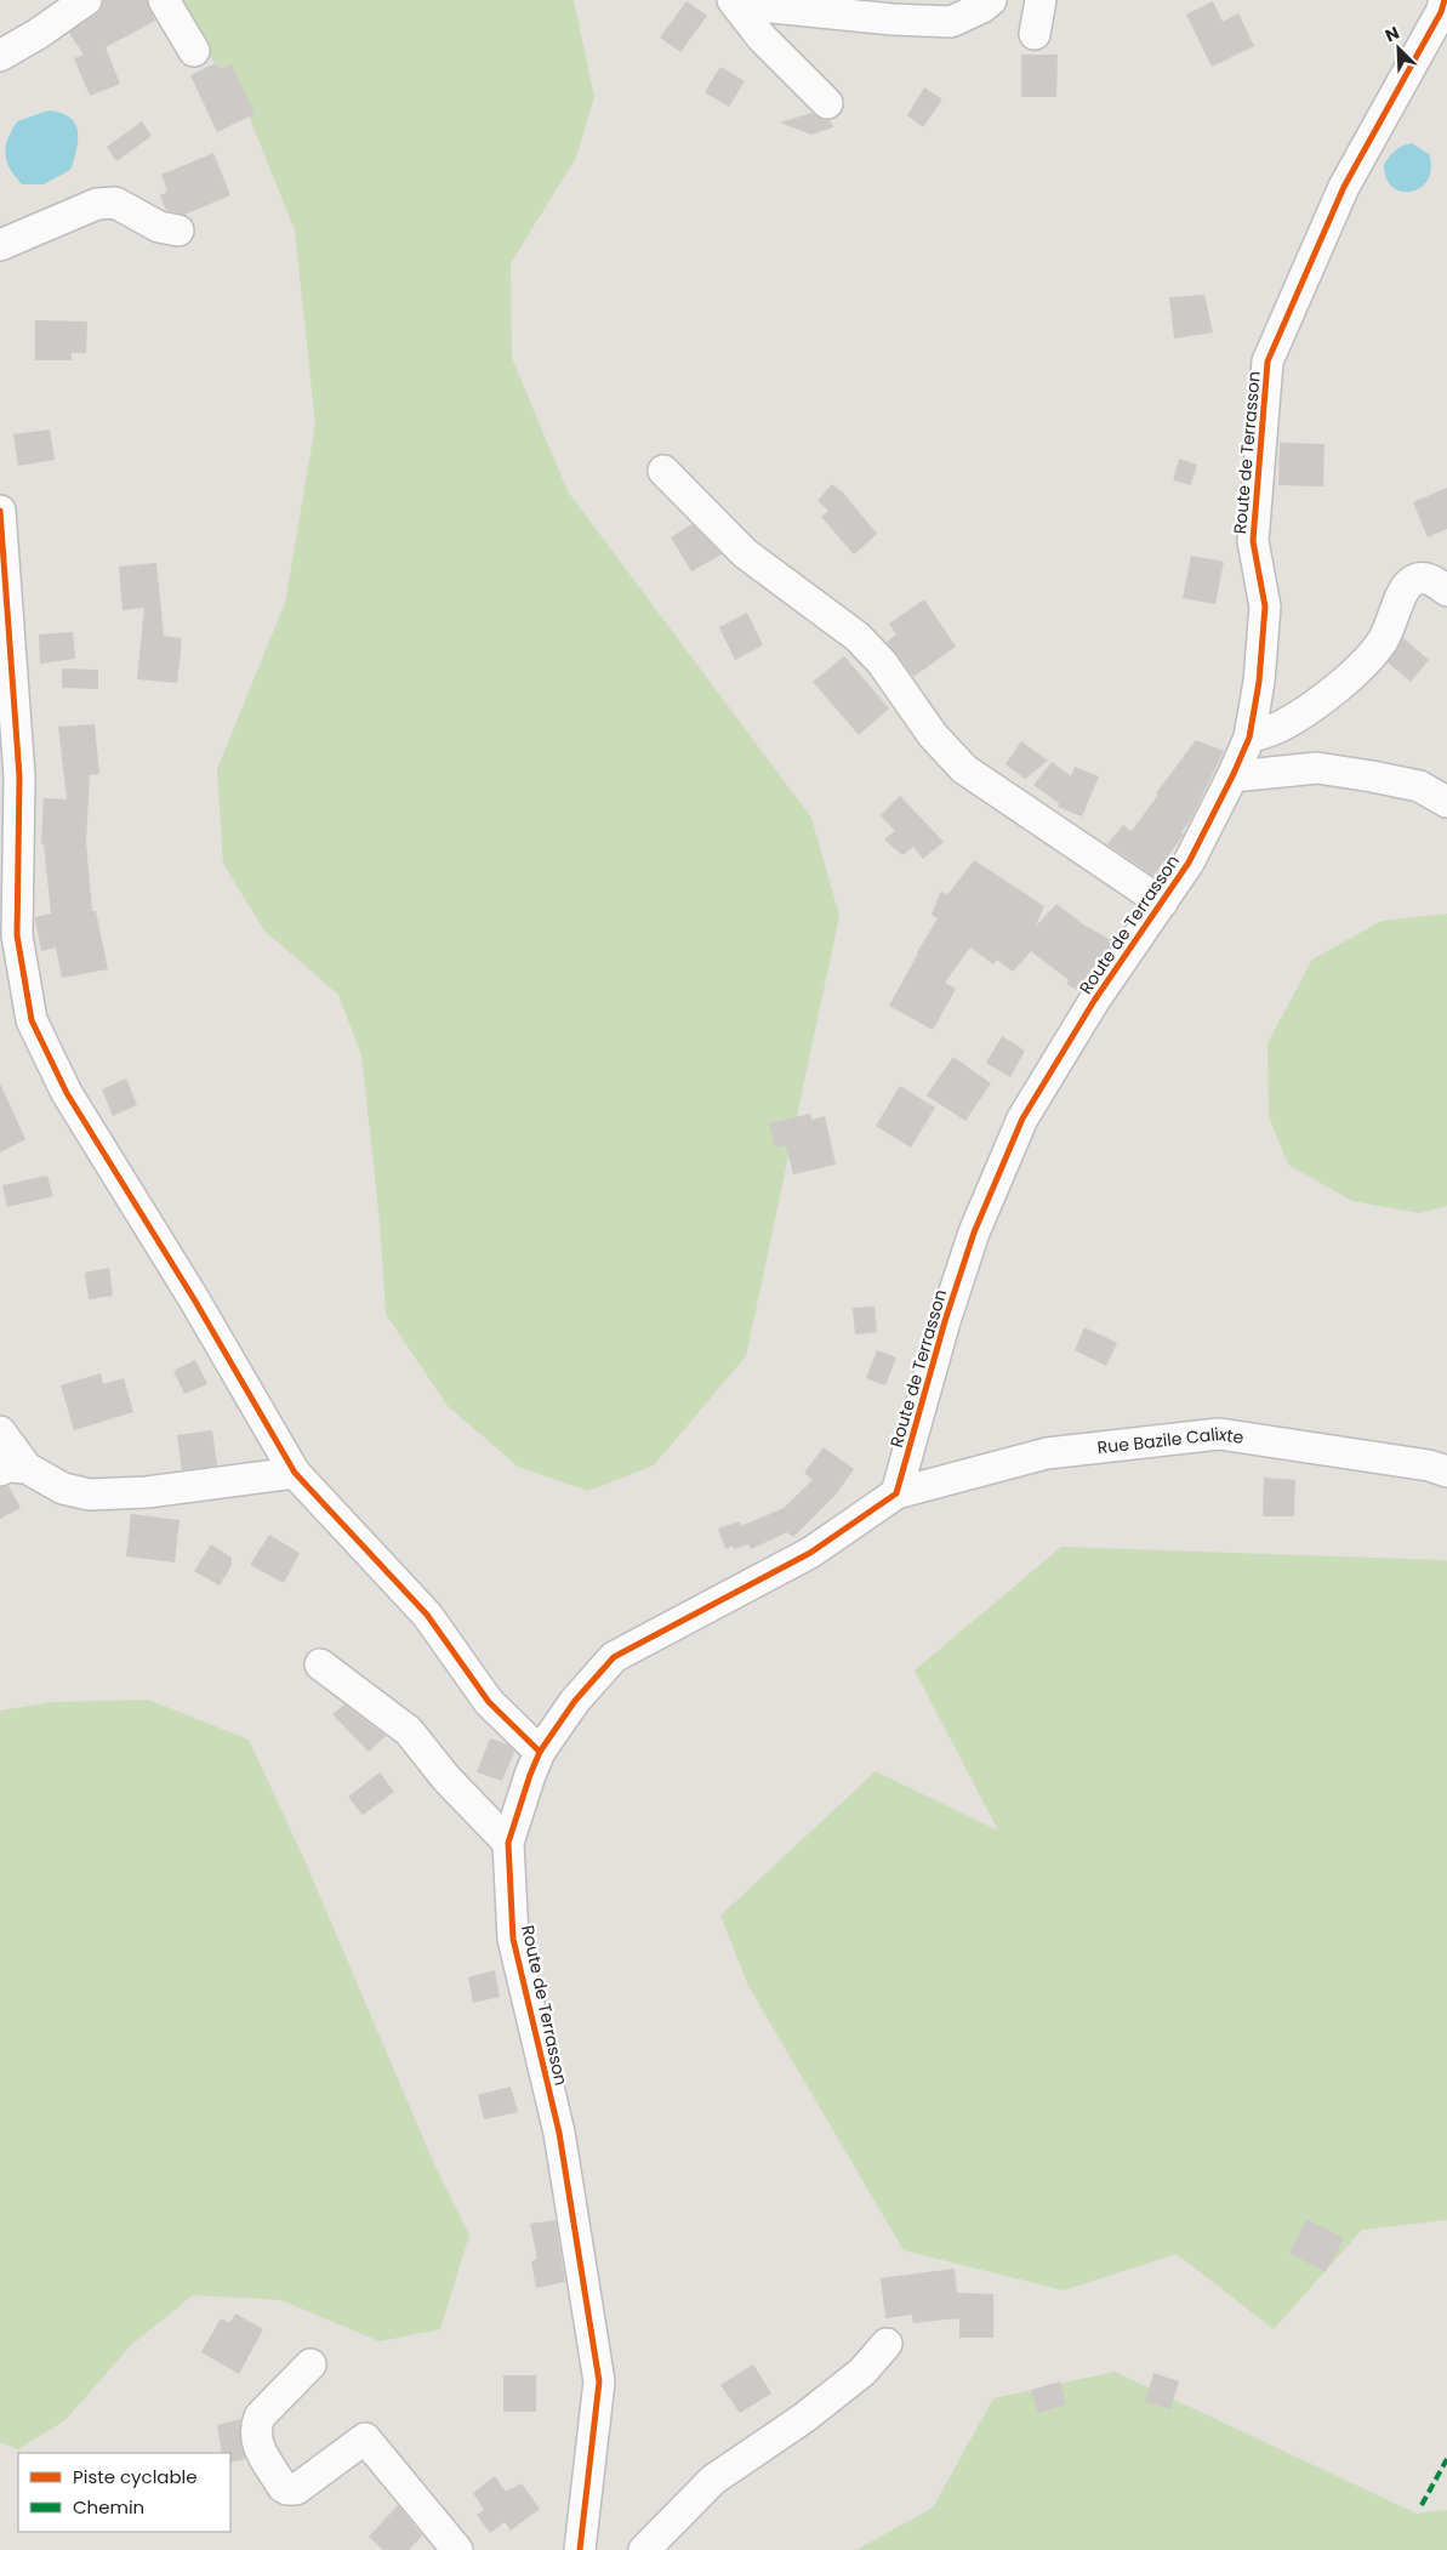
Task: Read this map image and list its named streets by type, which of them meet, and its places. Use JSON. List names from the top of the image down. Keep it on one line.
{"streets":{"street":["Route de Terrasson","Rue Bazile Calixte"]},"crossings":[["Route de Terrasson","Rue Bazile Calixte"]],"legend":["Piste cyclable","Chemin"],"north":"top left"}
